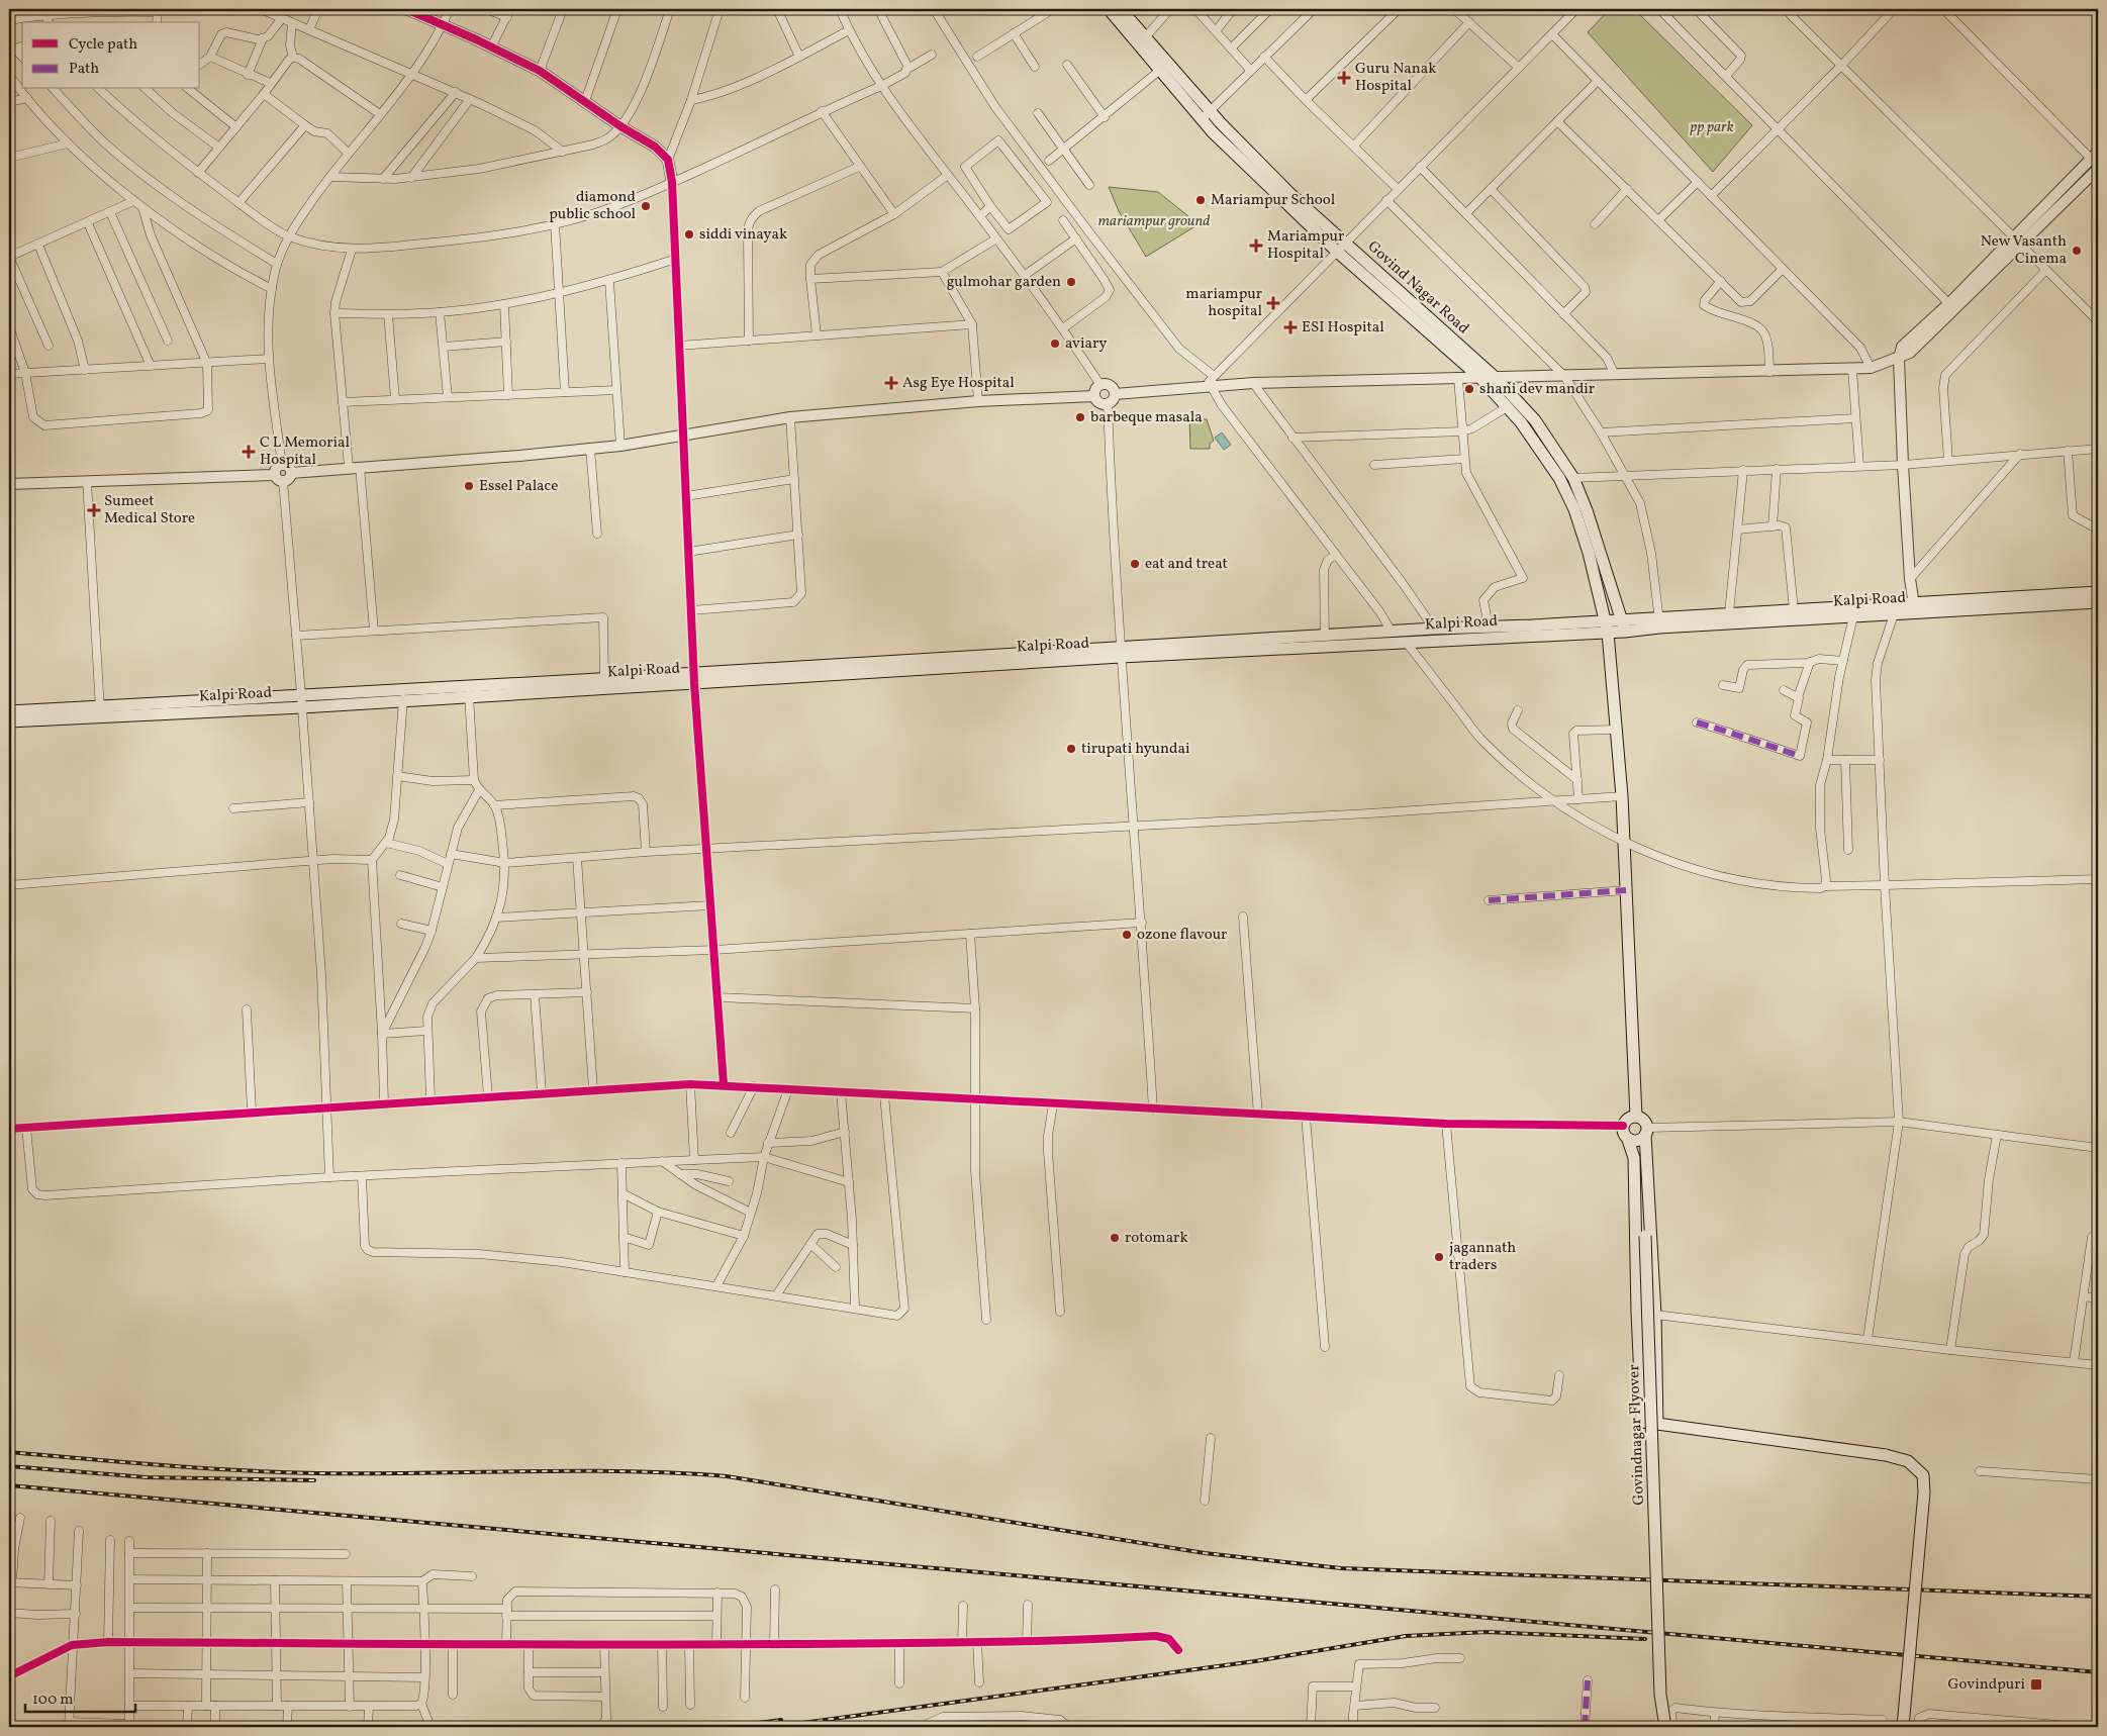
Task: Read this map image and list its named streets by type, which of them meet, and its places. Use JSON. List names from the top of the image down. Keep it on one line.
{"streets":{"main road":["Govind Nagar Road","Kalpi Road","Govindnagar Flyover"]},"crossings":[["Govind Nagar Road","Kalpi Road"]],"parks":["pp park","mariampur ground"],"places":{"health":["Guru Nanak Hospital","Mariampur Hospital","mariampur hospital","ESI Hospital","Asg Eye Hospital","C L Memorial Hospital","Sumeet Medical Store"],"other":["Mariampur School","diamond public school","siddi vinayak","New Vasanth Cinema","gulmohar garden","aviary","shani dev mandir","barbeque masala","Essel Palace","eat and treat","tirupati hyundai","ozone flavour","rotomark","jagannath traders"],"transit":["Govindpuri"]},"legend":["Cycle path","Path"],"scale_bar":"100 m"}
